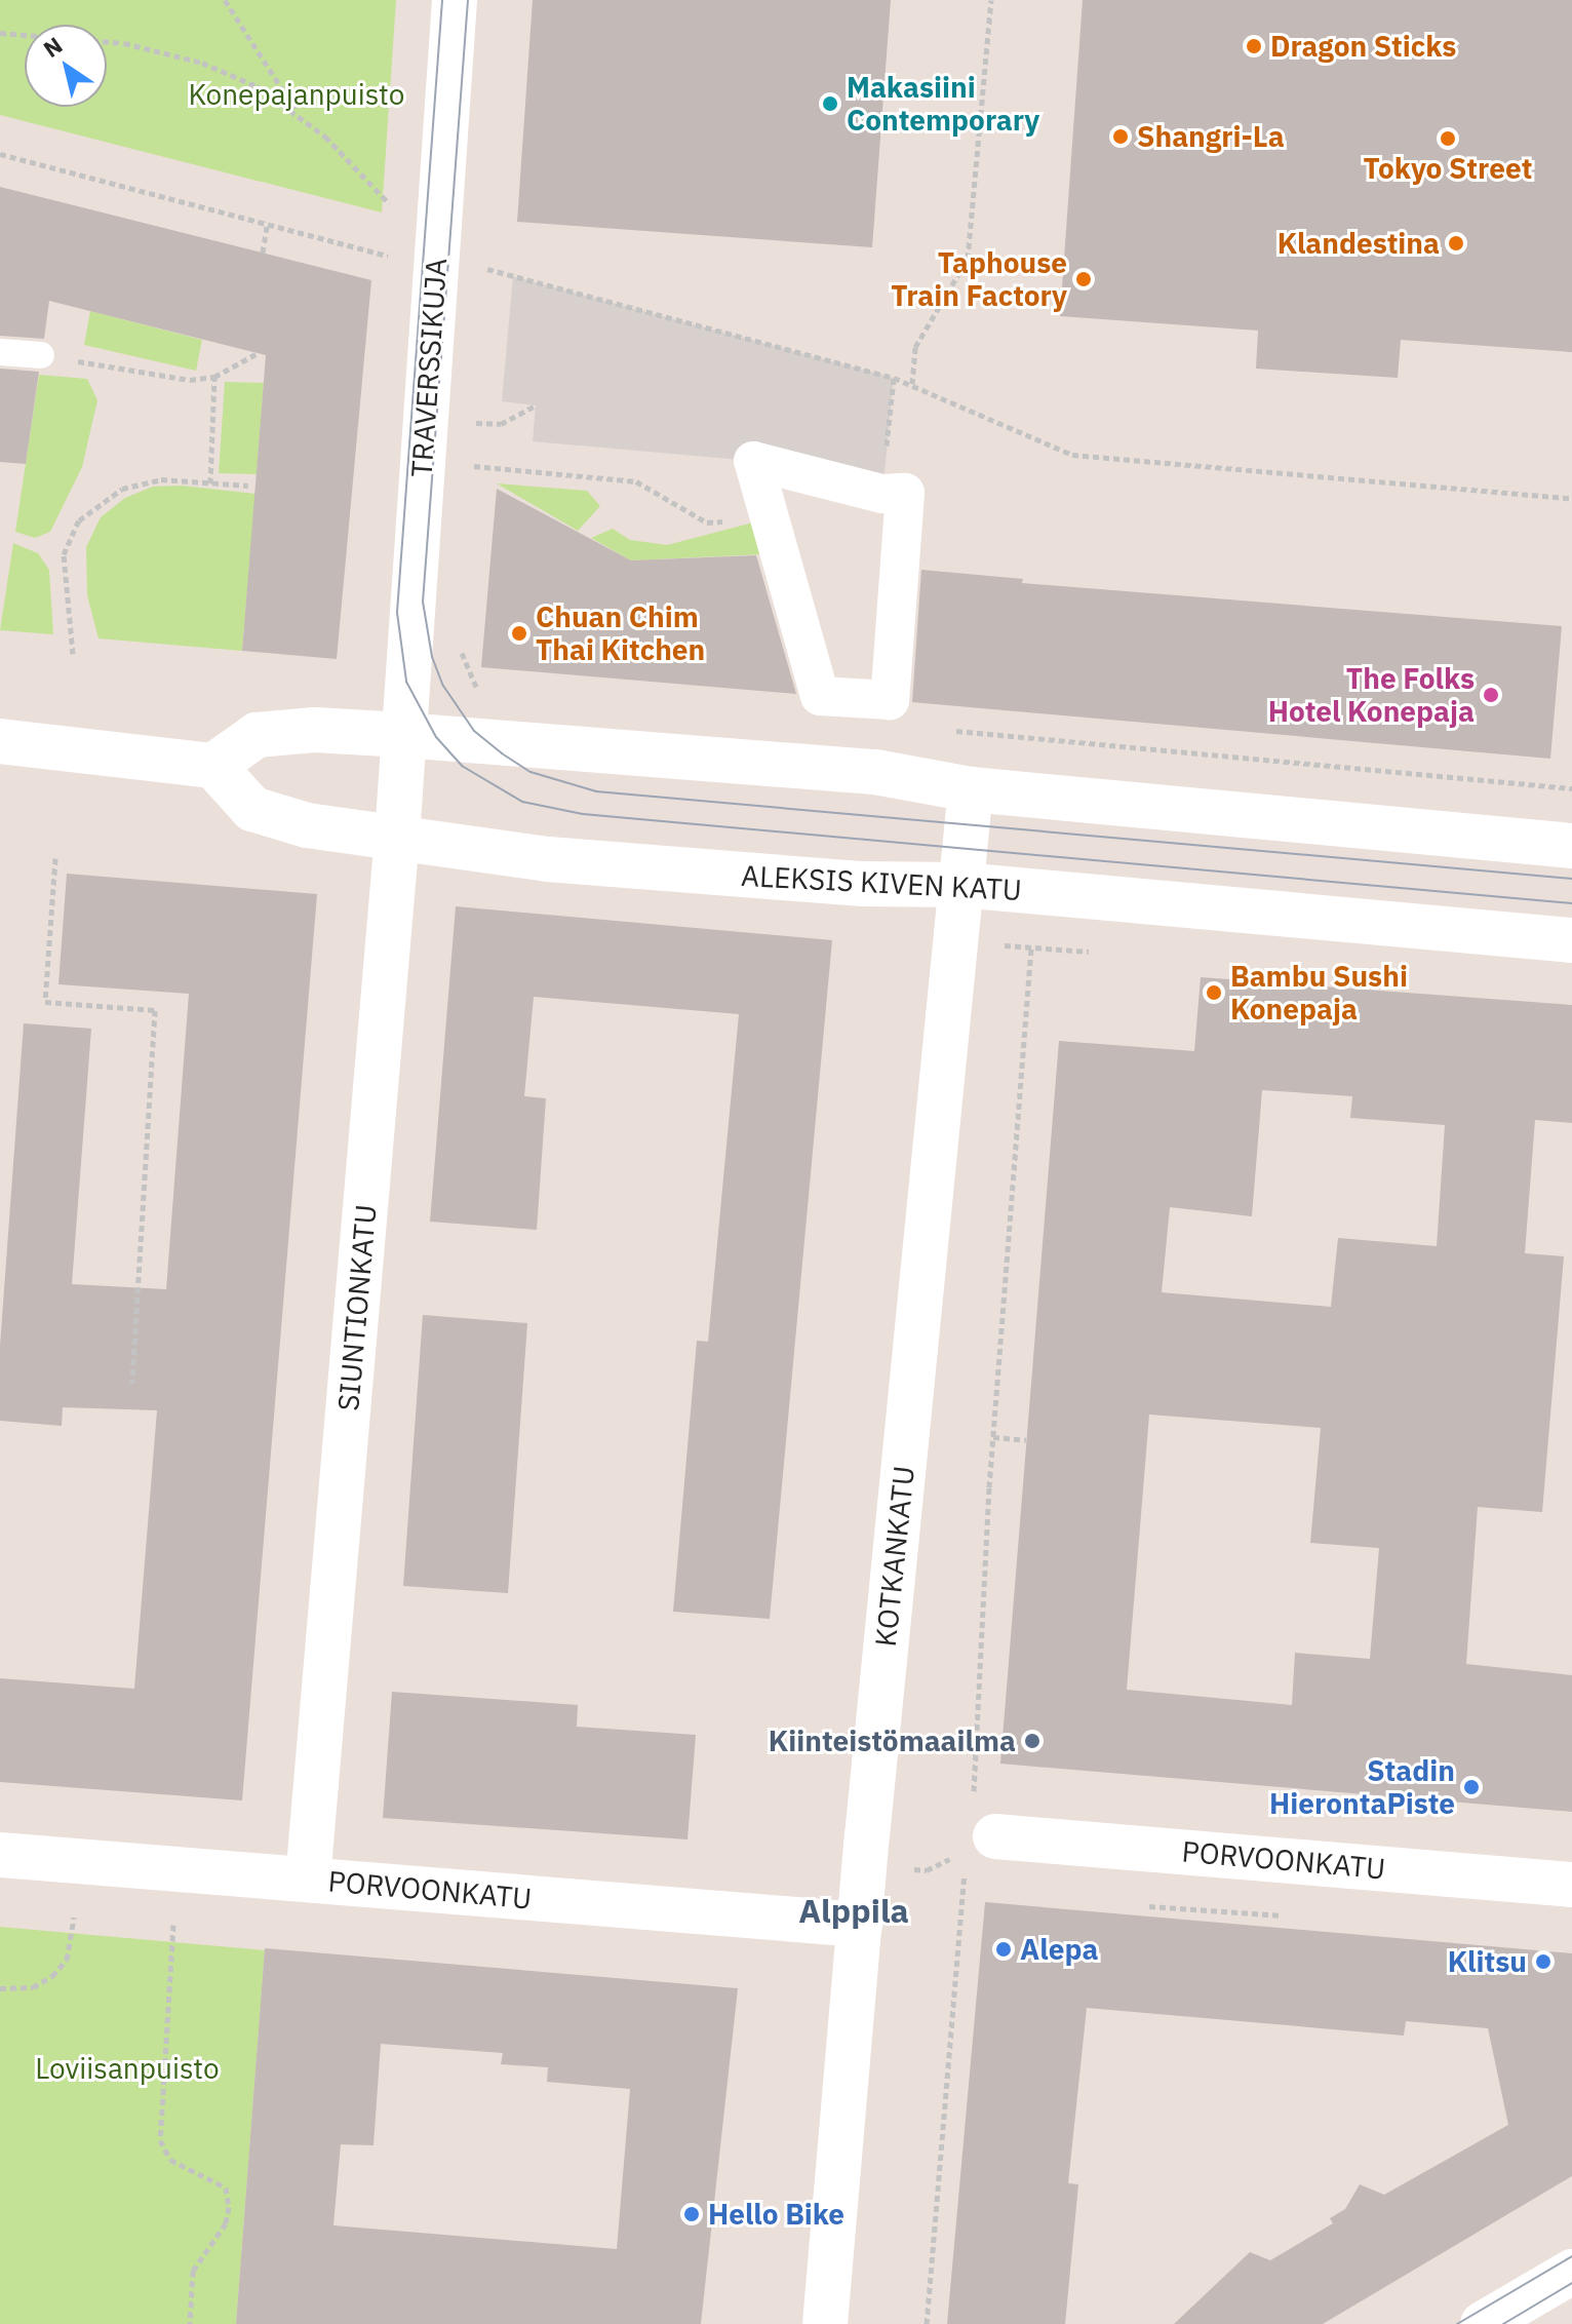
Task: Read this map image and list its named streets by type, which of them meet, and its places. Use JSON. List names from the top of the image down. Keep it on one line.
{"streets":{"street":["TRAVERSSIKUJA","ALEKSIS KIVEN KATU","SIUNTIONKATU","KOTKANKATU","PORVOONKATU"]},"crossings":[["TRAVERSSIKUJA","SIUNTIONKATU"],["ALEKSIS KIVEN KATU","SIUNTIONKATU"],["ALEKSIS KIVEN KATU","KOTKANKATU"],["SIUNTIONKATU","PORVOONKATU"],["KOTKANKATU","PORVOONKATU"]],"districts":["Alppila"],"parks":["Konepajanpuisto","Loviisanpuisto"],"places":["Dragon Sticks","Makasiini Contemporary","Shangri-La","Tokyo Street","Klandestina","Taphouse Train Factory","Chuan Chim Thai Kitchen","The Folks Hotel Konepaja","Bambu Sushi Konepaja","Kiinteistömaailma","Stadin HierontaPiste","Alepa","Klitsu","Hello Bike"],"north":"top left"}
